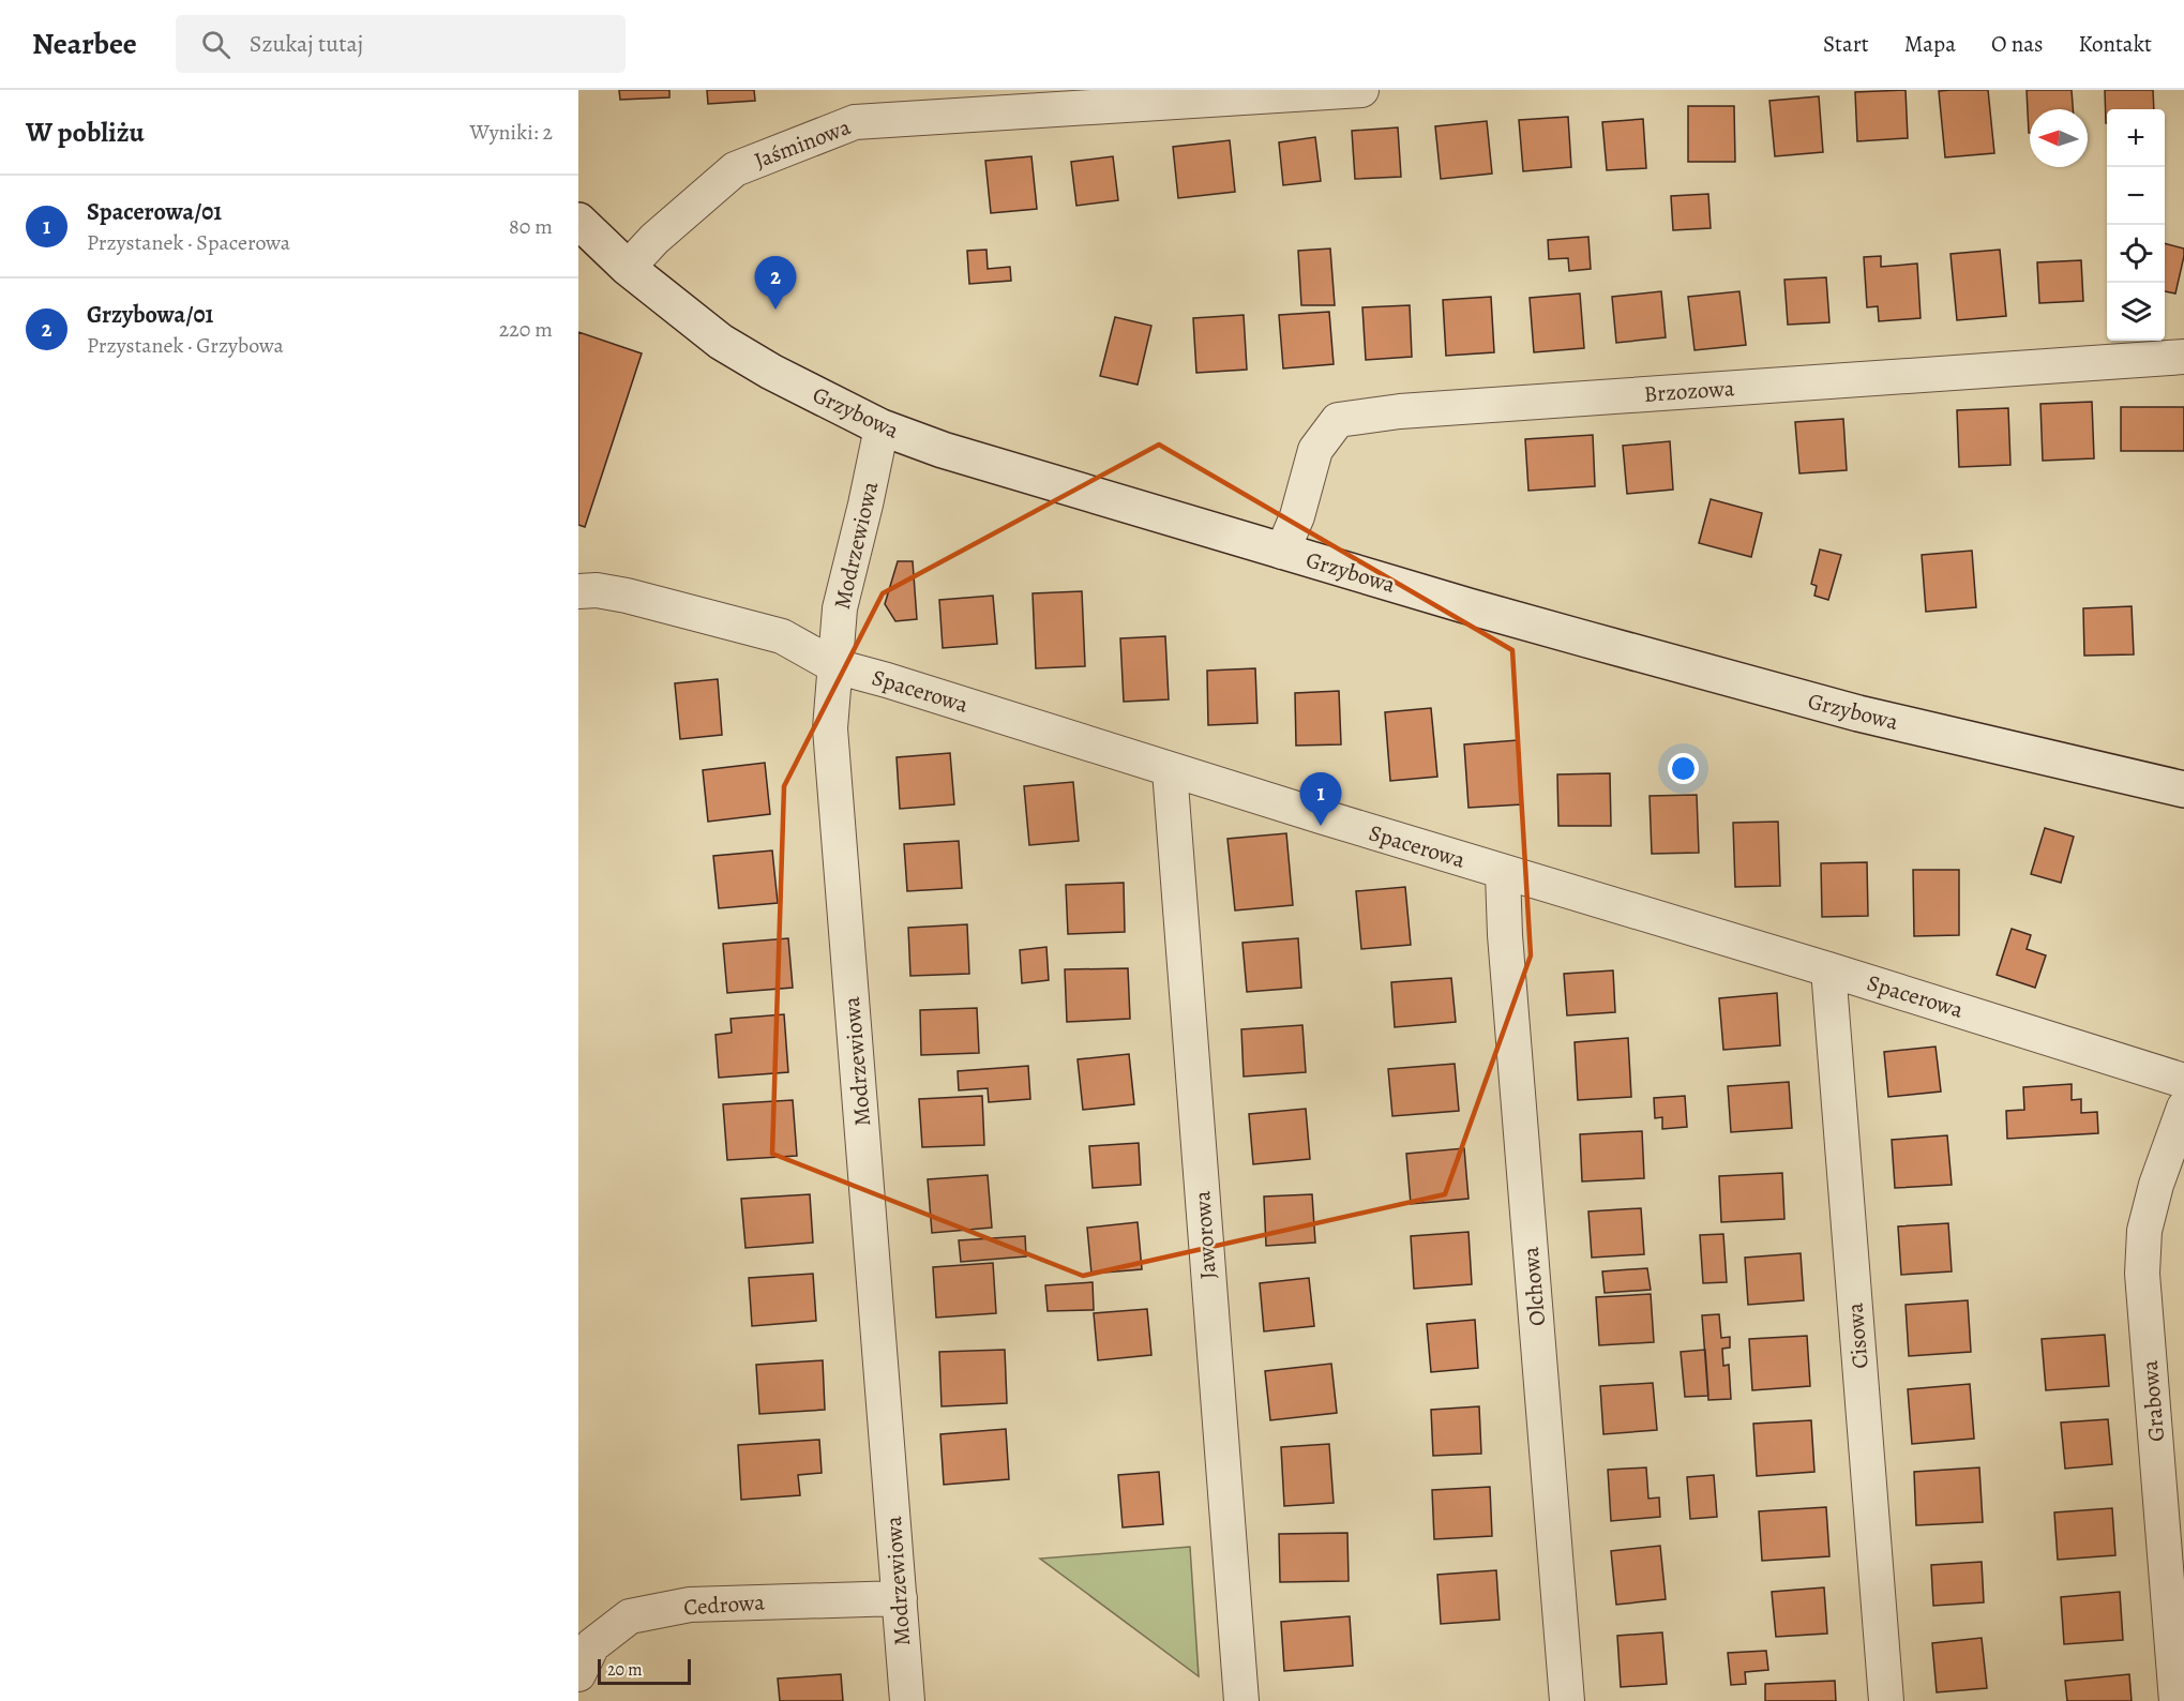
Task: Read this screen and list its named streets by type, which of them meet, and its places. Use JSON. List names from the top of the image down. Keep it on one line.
{"streets":{"main road":["Grzybowa"],"street":["Jaśminowa","Brzozowa","Modrzewiowa","Spacerowa","Jaworowa","Olchowa","Cisowa","Grabowa","Cedrowa"]},"crossings":[["Jaśminowa","Grzybowa"],["Brzozowa","Grzybowa"],["Grzybowa","Modrzewiowa"],["Modrzewiowa","Spacerowa"],["Modrzewiowa","Cedrowa"],["Spacerowa","Jaworowa"],["Spacerowa","Olchowa"],["Spacerowa","Cisowa"]],"scale_bar":"20 m","north":"left","page":{"header":"Nearbee","search":"Szukaj tutaj","nav":["Start","Mapa","O nas","Kontakt"],"heading":["W pobliżu","Wyniki: 2"],"map_buttons":["+","−"],"list":[{"mark":"1","name":"Spacerowa/01","note":"Przystanek · Spacerowa","value":"80 m"},{"mark":"2","name":"Grzybowa/01","note":"Przystanek · Grzybowa","value":"220 m"}],"pins":["2","1"],"scale":"20 m"}}
